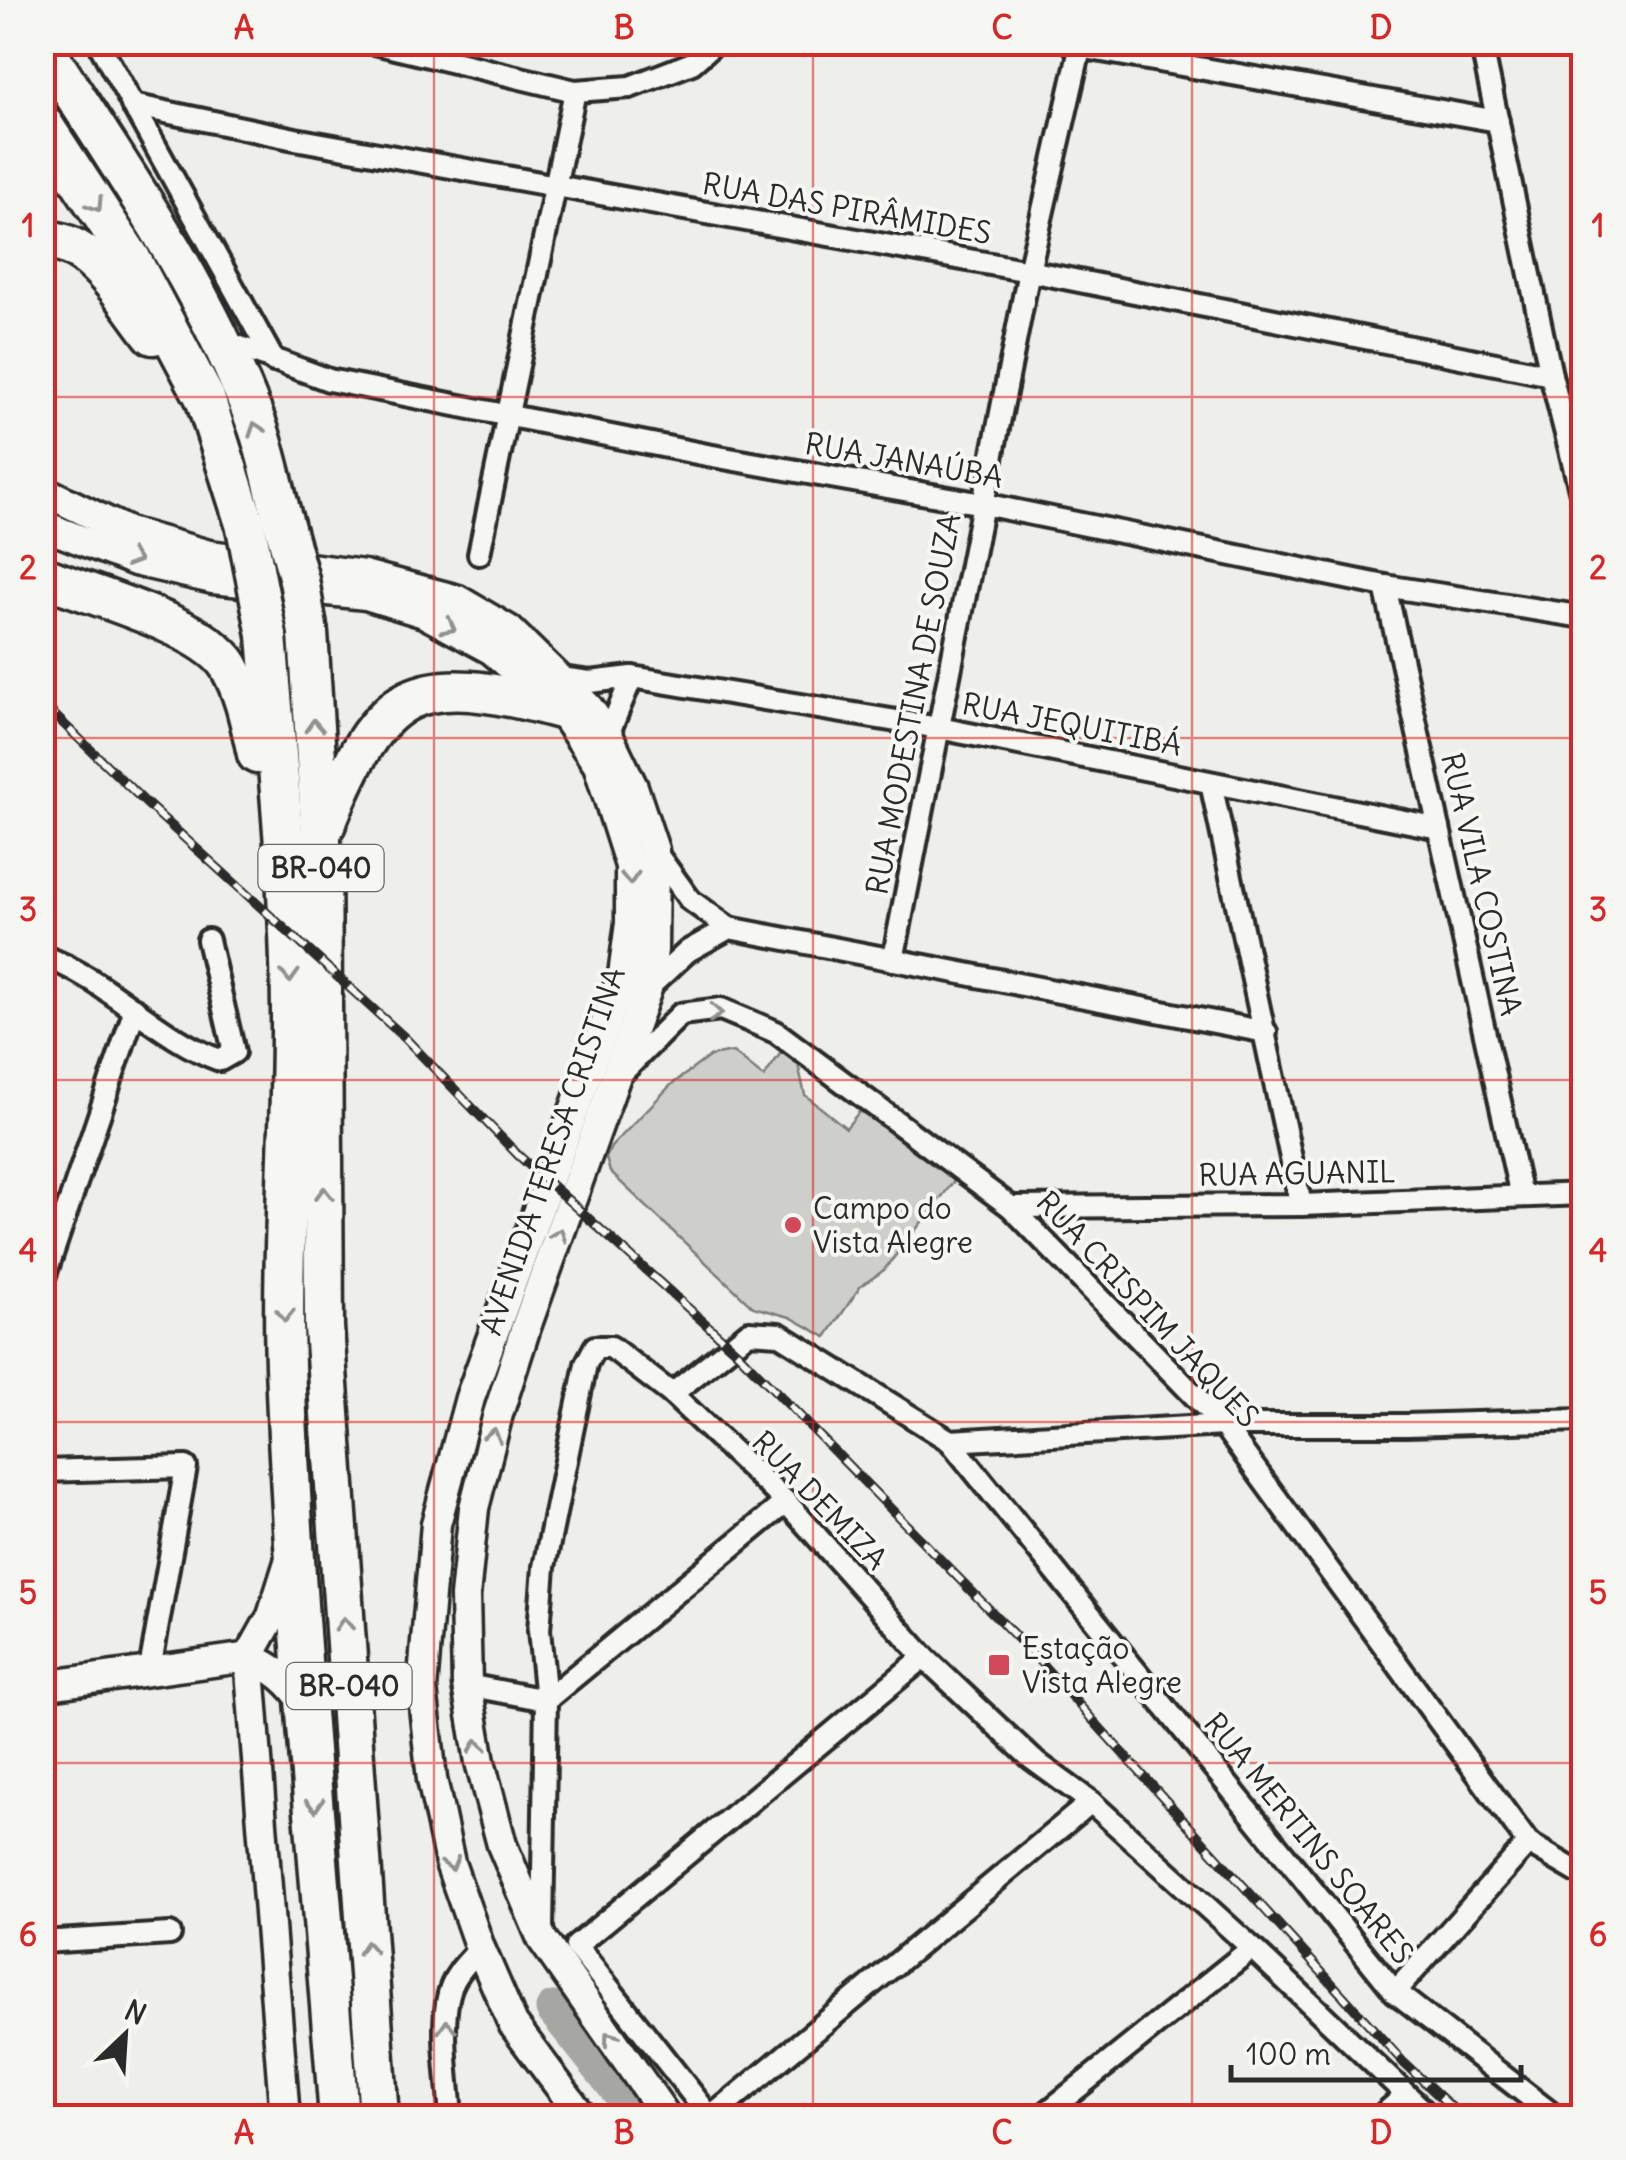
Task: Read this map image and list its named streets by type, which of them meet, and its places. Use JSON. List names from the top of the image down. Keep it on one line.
{"streets":{"highway":["BR-040"],"main road":["AVENIDA TERESA CRISTINA"],"street":["RUA DAS PIRÂMIDES","RUA JANAÚBA","RUA MODESTINA DE SOUZA","RUA JEQUITIBÁ","RUA VILA COSTINA","RUA AGUANIL","RUA CRISPIM JAQUES","RUA DEMIZA","RUA MERTINS SOARES"]},"crossings":[["RUA DAS PIRÂMIDES","RUA MODESTINA DE SOUZA"],["RUA JANAÚBA","RUA MODESTINA DE SOUZA"],["RUA JANAÚBA","BR-040"],["RUA JANAÚBA","RUA VILA COSTINA"],["RUA MODESTINA DE SOUZA","RUA JEQUITIBÁ"],["RUA JEQUITIBÁ","RUA VILA COSTINA"],["RUA JEQUITIBÁ","AVENIDA TERESA CRISTINA"],["RUA VILA COSTINA","RUA AGUANIL"],["AVENIDA TERESA CRISTINA","RUA CRISPIM JAQUES"],["AVENIDA TERESA CRISTINA","RUA DEMIZA"],["RUA AGUANIL","RUA CRISPIM JAQUES"],["RUA DEMIZA","RUA MERTINS SOARES"]],"places":{"other":["Campo do Vista Alegre"],"transit":["Estação Vista Alegre"]},"scale_bar":"100 m","north":"top right","grid":{"columns":["A","B","C","D"],"rows":["1","2","3","4","5","6"]}}
